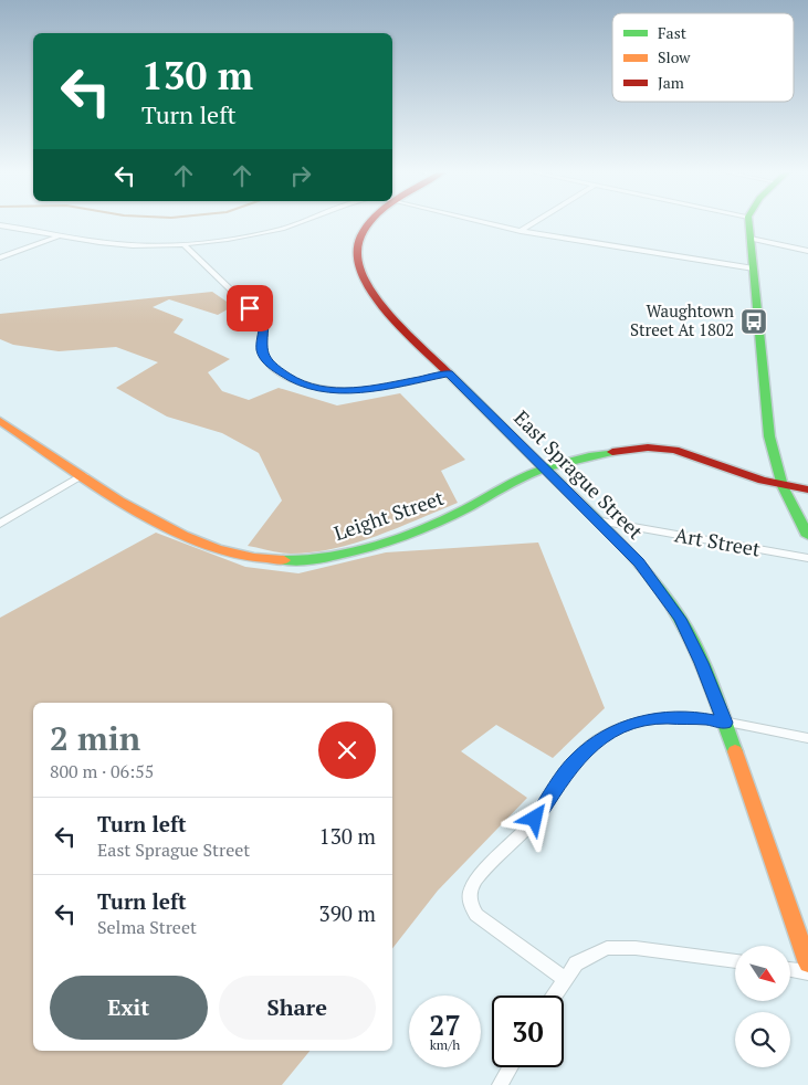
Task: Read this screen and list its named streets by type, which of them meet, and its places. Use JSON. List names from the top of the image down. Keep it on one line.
{"streets":{"street":["East Sprague Street","Leight Street","Art Street"]},"crossings":[["East Sprague Street","Leight Street"],["East Sprague Street","Art Street"]],"places":{"bus stop":["Waughtown Street At 1802"]},"legend":["Fast","Slow","Jam"],"north":"bottom right","page":{"turn":["130 m","Turn left"],"heading":["2 min","800 m · 06:55"],"list":[{"name":"Turn left","note":"East Sprague Street","value":"130 m"},{"name":"Turn left","note":"Selma Street","value":"390 m"}],"buttons":["Exit","Share"],"speed":"27 km/h","limit":"30"}}
